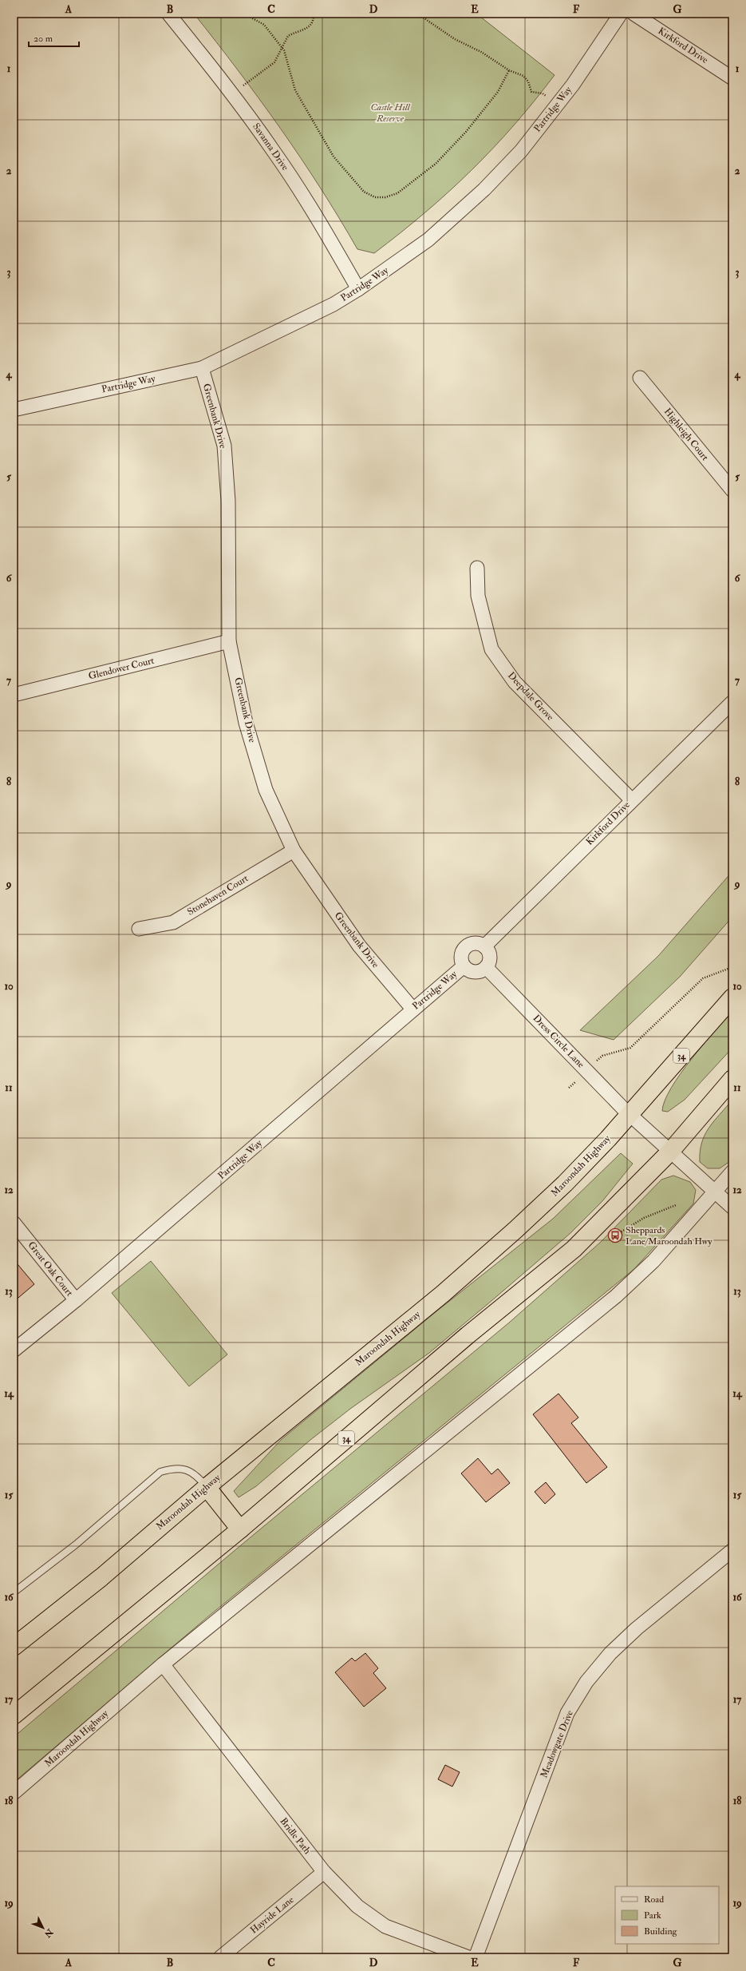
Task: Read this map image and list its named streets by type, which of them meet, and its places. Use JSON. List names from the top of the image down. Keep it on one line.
{"streets":{"highway":["34","Maroondah Highway"],"street":["Kirkford Drive","Partridge Way","Savanna Drive","Greenbank Drive","Highleigh Court","Glendower Court","Deepdale Grove","Stonehaven Court","Dress Circle Lane","Great Oak Court","Meadowgate Drive","Bridle Path","Hayride Lane"]},"crossings":[["Kirkford Drive","Partridge Way"],["Kirkford Drive","Deepdale Grove"],["Kirkford Drive","Dress Circle Lane"],["Partridge Way","Savanna Drive"],["Partridge Way","Greenbank Drive"],["Partridge Way","Dress Circle Lane"],["Partridge Way","Great Oak Court"],["Greenbank Drive","Glendower Court"],["Greenbank Drive","Stonehaven Court"],["Dress Circle Lane","34"],["Dress Circle Lane","Maroondah Highway"],["Maroondah Highway","Bridle Path"],["Bridle Path","Hayride Lane"]],"parks":["Castle Hill Reserve"],"places":{"bus stop":["Sheppards Lane/Maroondah Hwy"]},"legend":["Road","Park","Building"],"scale_bar":"20 m","north":"bottom right","grid":{"columns":["A","B","C","D","E","F","G"],"rows":["1","2","3","4","5","6","7","8","9","10","11","12","13","14","15","16","17","18","19"]}}
